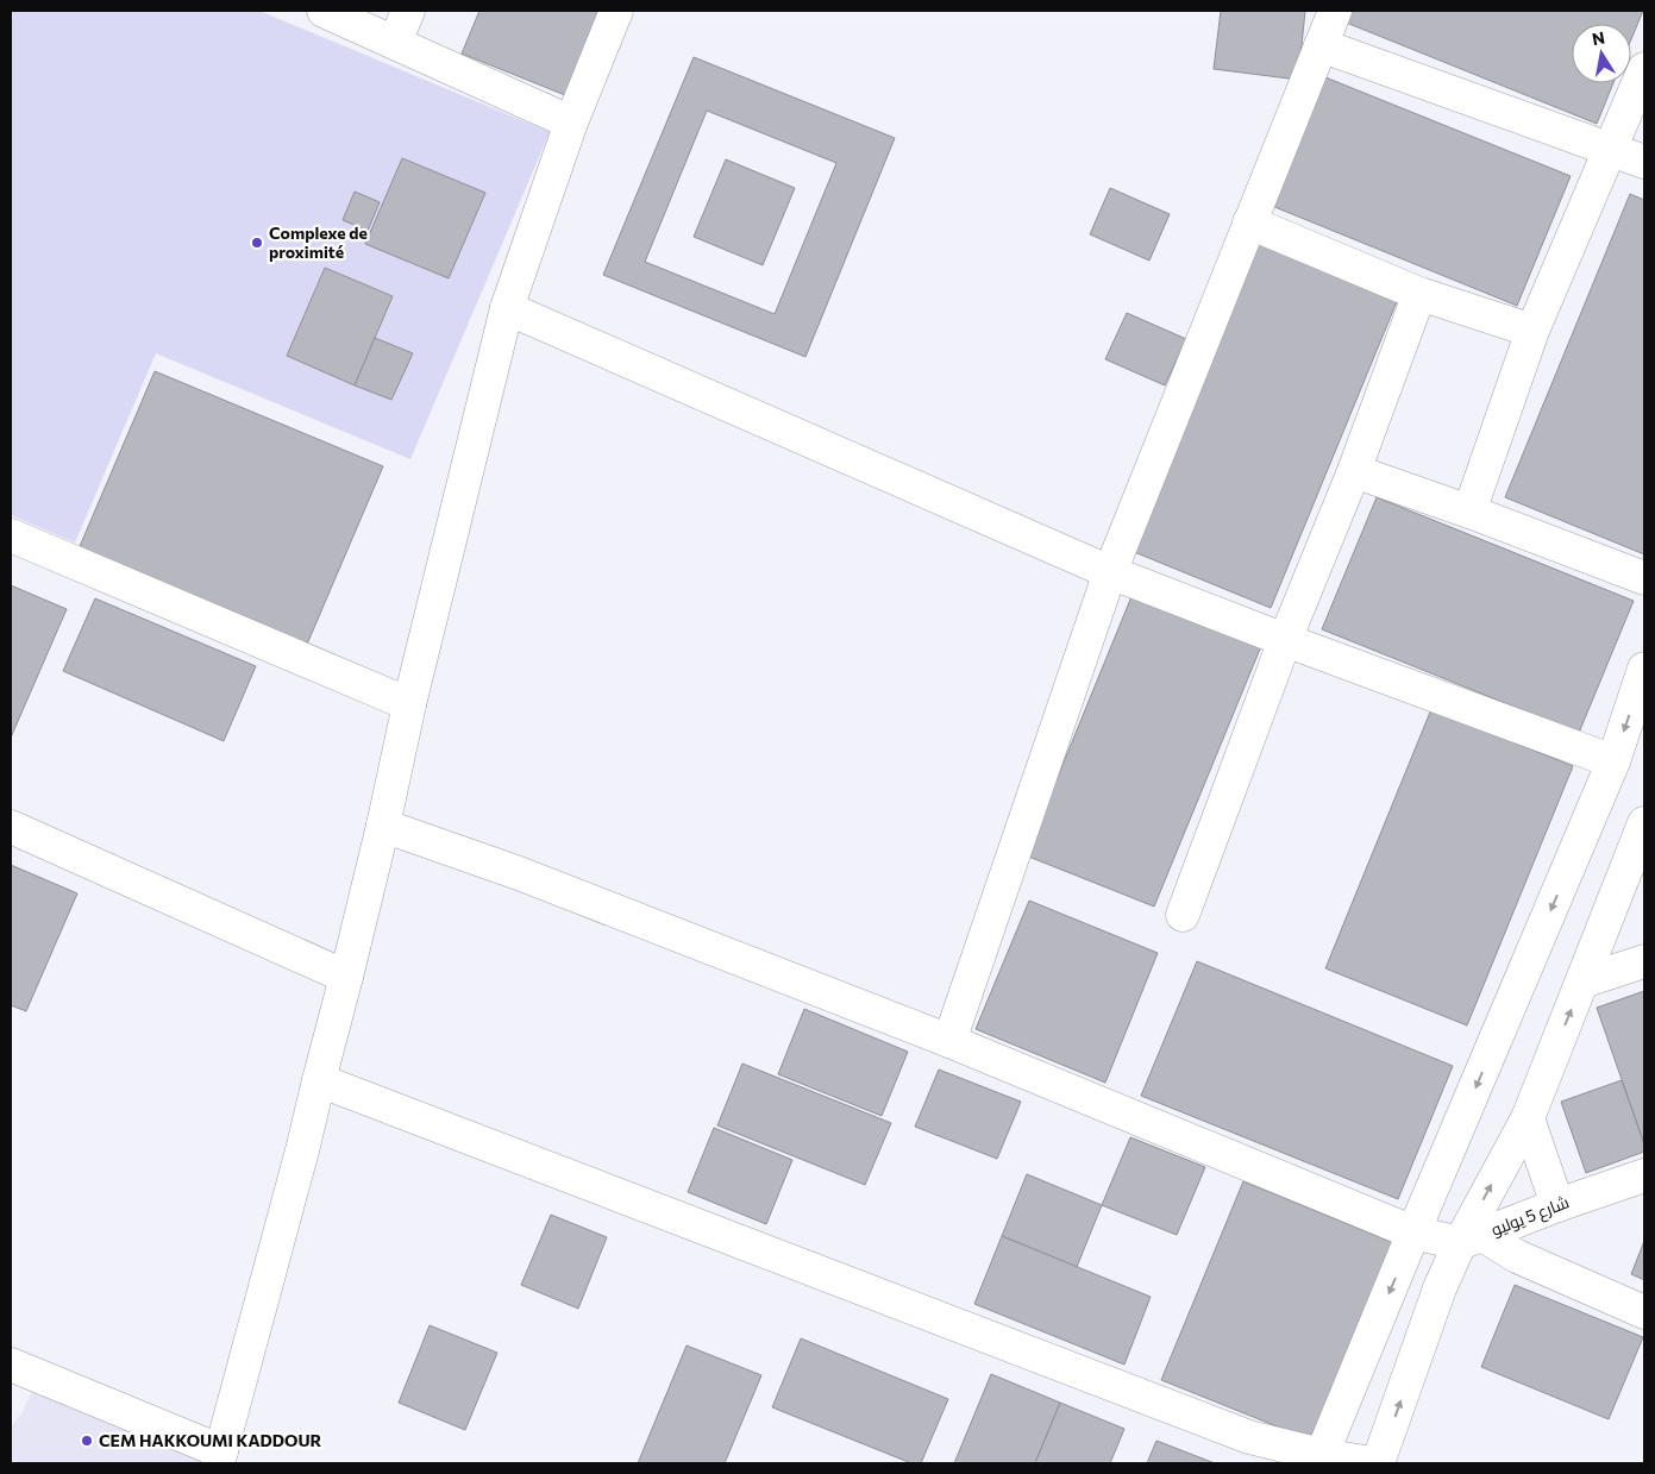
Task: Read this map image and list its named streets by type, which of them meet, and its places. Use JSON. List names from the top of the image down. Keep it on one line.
{"streets":{"street":["شارع 5 يوليو"]},"places":["Complexe de proximité","CEM HAKKOUMI KADDOUR"],"north":"top"}
